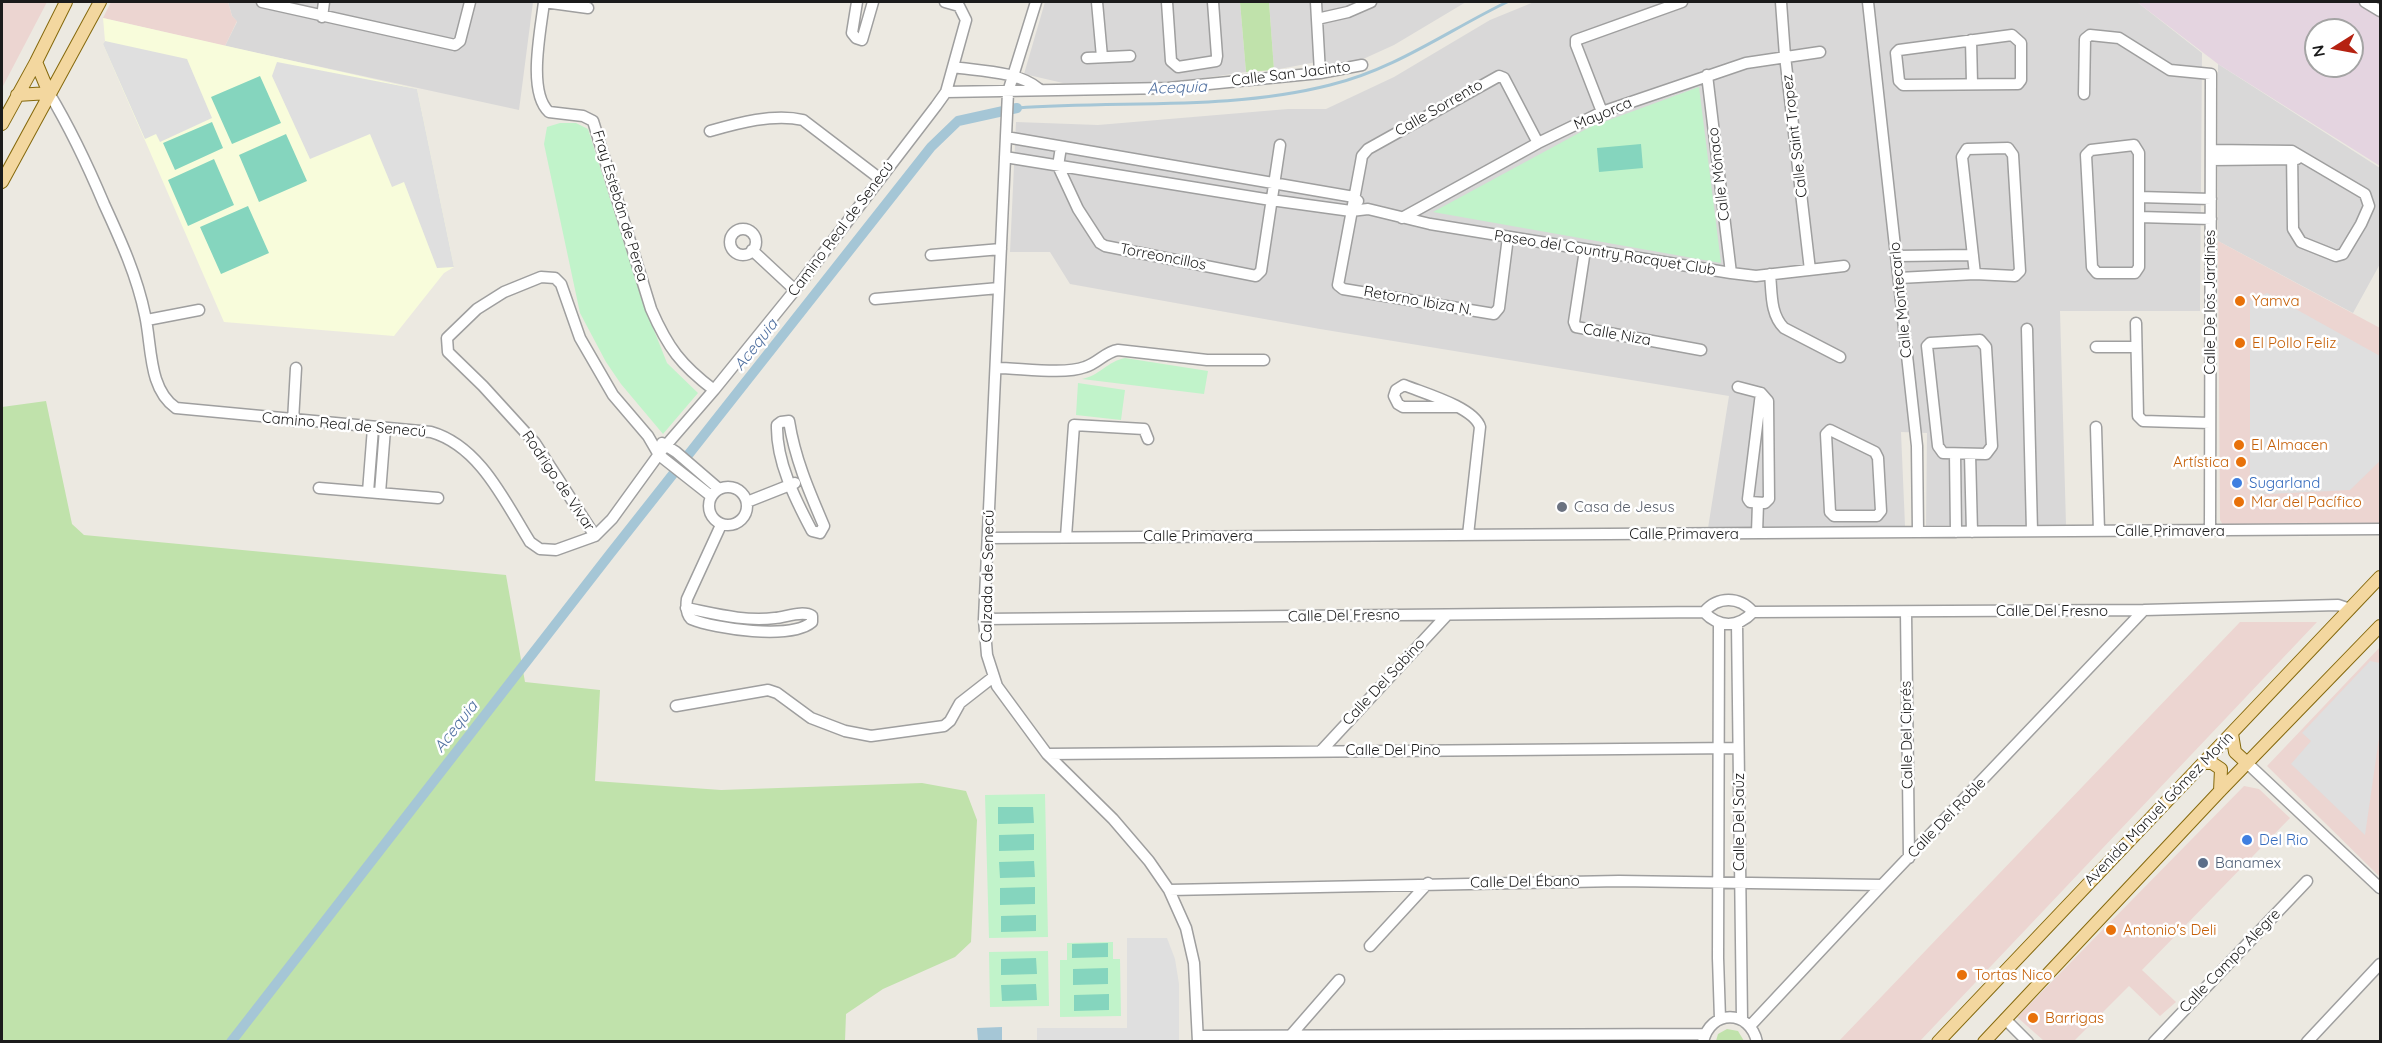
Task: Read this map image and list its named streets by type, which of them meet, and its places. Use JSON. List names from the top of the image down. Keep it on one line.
{"streets":{"main road":["Avenida Manuel Gómez Morín"],"street":["Calle San Jacinto","Calle Sorrento","Mayorca","Calle Saint Tropez","Calle Mónaco","Fray Estebán de Perea","Camino Real de Senecú","Paseo del Country Racquet Club","Torreoncillos","Calle Montecarlo","Retorno Ibiza N.","Calle De los Jardines","Calle Niza","Rodrigo de Vivar","Calle Primavera","Calzada de Senecú","Calle Del Fresno","Calle Del Sabino","Calle Del Ciprés","Calle Del Pino","Calle Del Roble","Calle Del Saúz","Calle Del Ébano","Calle Campo Alegre"]},"crossings":[["Calle San Jacinto","Camino Real de Senecú"],["Calle San Jacinto","Calzada de Senecú"],["Calle Sorrento","Mayorca"],["Calle Sorrento","Paseo del Country Racquet Club"],["Calle Sorrento","Retorno Ibiza N."],["Mayorca","Calle Saint Tropez"],["Mayorca","Calle Mónaco"],["Mayorca","Paseo del Country Racquet Club"],["Calle Saint Tropez","Paseo del Country Racquet Club"],["Calle Mónaco","Paseo del Country Racquet Club"],["Fray Estebán de Perea","Camino Real de Senecú"],["Camino Real de Senecú","Rodrigo de Vivar"],["Paseo del Country Racquet Club","Torreoncillos"],["Paseo del Country Racquet Club","Retorno Ibiza N."],["Paseo del Country Racquet Club","Calle Niza"],["Paseo del Country Racquet Club","Calzada de Senecú"],["Calle Montecarlo","Calle Primavera"],["Calle De los Jardines","Calle Primavera"],["Calle Primavera","Calzada de Senecú"],["Calzada de Senecú","Calle Del Fresno"],["Calzada de Senecú","Calle Del Pino"],["Calzada de Senecú","Calle Del Ébano"],["Calle Del Fresno","Calle Del Sabino"],["Calle Del Fresno","Calle Del Ciprés"],["Calle Del Fresno","Avenida Manuel Gómez Morín"],["Calle Del Fresno","Calle Del Roble"],["Calle Del Sabino","Calle Del Pino"],["Calle Del Ciprés","Calle Del Roble"],["Calle Del Pino","Calle Del Saúz"],["Calle Del Roble","Calle Del Saúz"],["Calle Del Roble","Calle Del Ébano"],["Calle Del Saúz","Calle Del Ébano"]],"water":["Acequia"],"places":["Yamva","El Pollo Feliz","El Almacen","Artística","Sugarland","Mar del Pacífico","Casa de Jesus","Del Rio","Banamex","Antonio's Deli","Tortas Nico","Barrigas"],"north":"left"}
